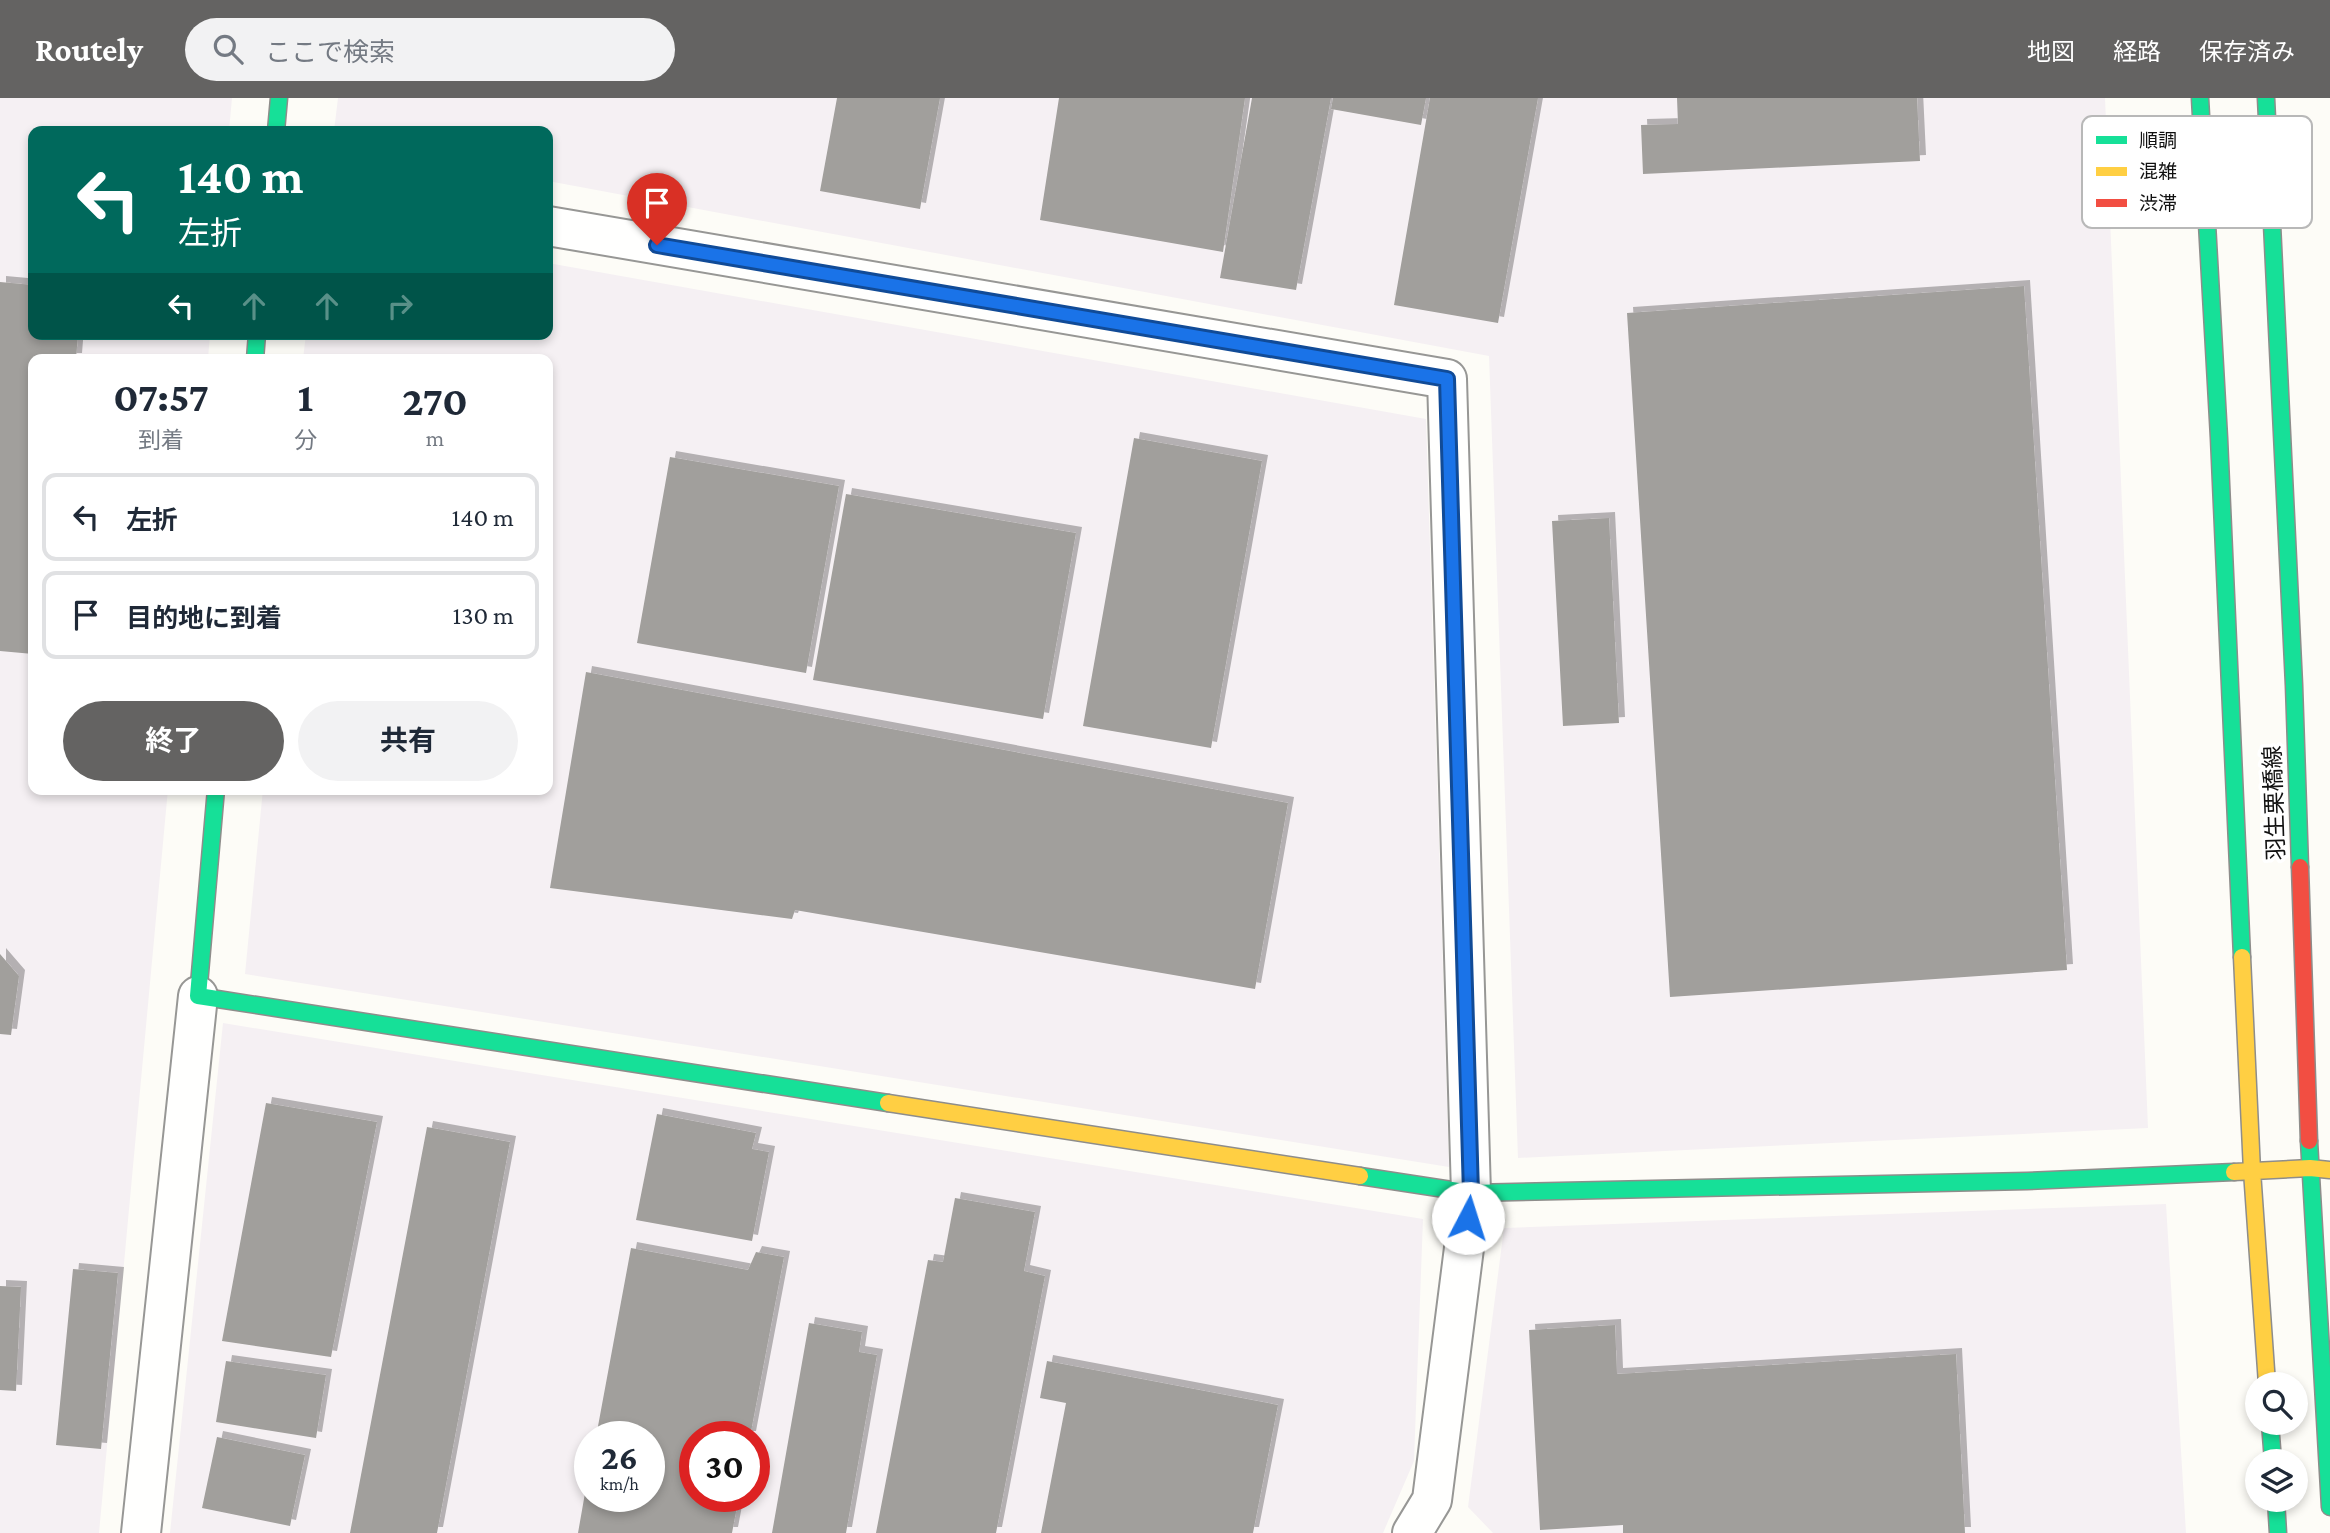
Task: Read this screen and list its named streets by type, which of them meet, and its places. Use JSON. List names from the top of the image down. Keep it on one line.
{"streets":{"main road":["羽生栗橋線"]},"legend":["順調","混雑","渋滞"],"page":{"header":"Routely","search":"ここで検索","nav":["地図","経路","保存済み"],"turn":["140 m","左折"],"eta":["07:57","到着","1","分","270","m"],"list":[{"name":"左折","value":"140 m"},{"name":"目的地に到着","value":"130 m"}],"buttons":["終了","共有"],"speed":"26 km/h","limit":"30"}}
